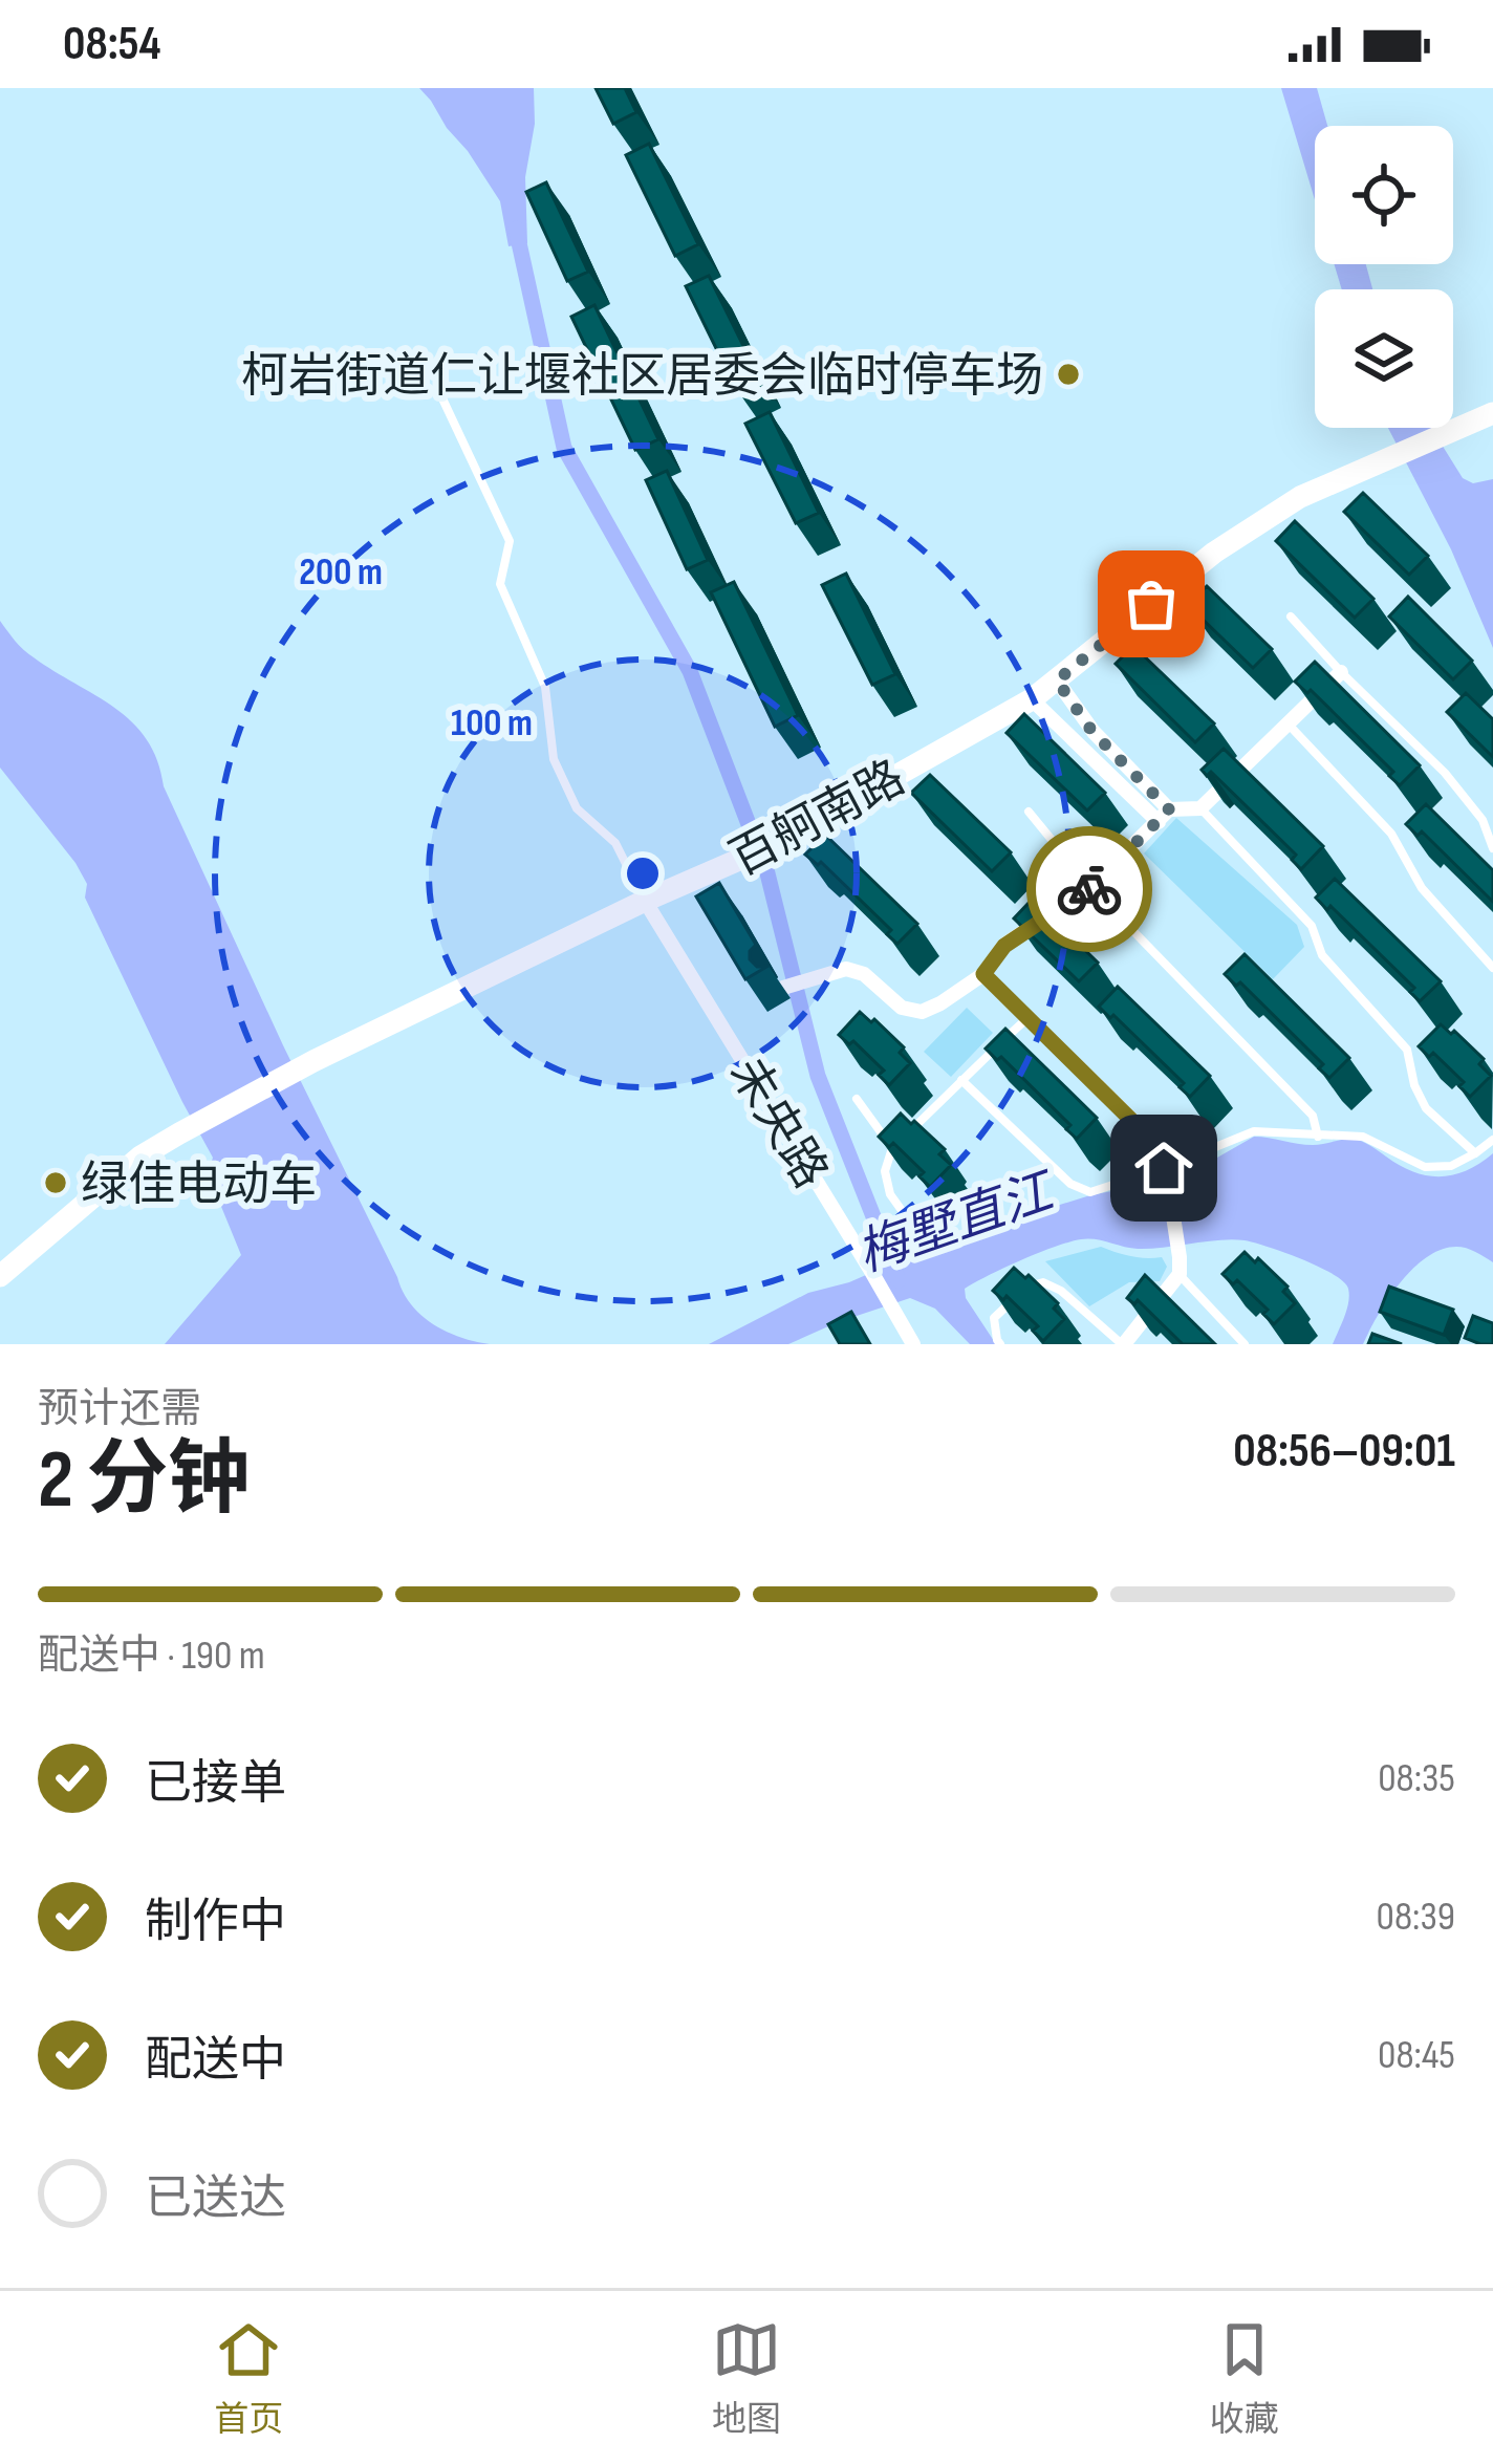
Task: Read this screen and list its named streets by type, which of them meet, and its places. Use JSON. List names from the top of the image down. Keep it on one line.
{"streets":{"street":["百舸南路","未央路"]},"crossings":[["百舸南路","未央路"]],"water":["梅墅直江"],"places":["柯岩街道仁让堰社区居委会临时停车场","绿佳电动车"],"page":{"status":"08:54","heading":["2 分钟","预计还需","08:56–09:01"],"bar":"配送中 · 190 m","list":[["已接单","08:35"],["制作中","08:39"],["配送中","08:45"],"已送达"],"tabs":["首页","地图","收藏"]},"rings":["200 m","100 m"]}
